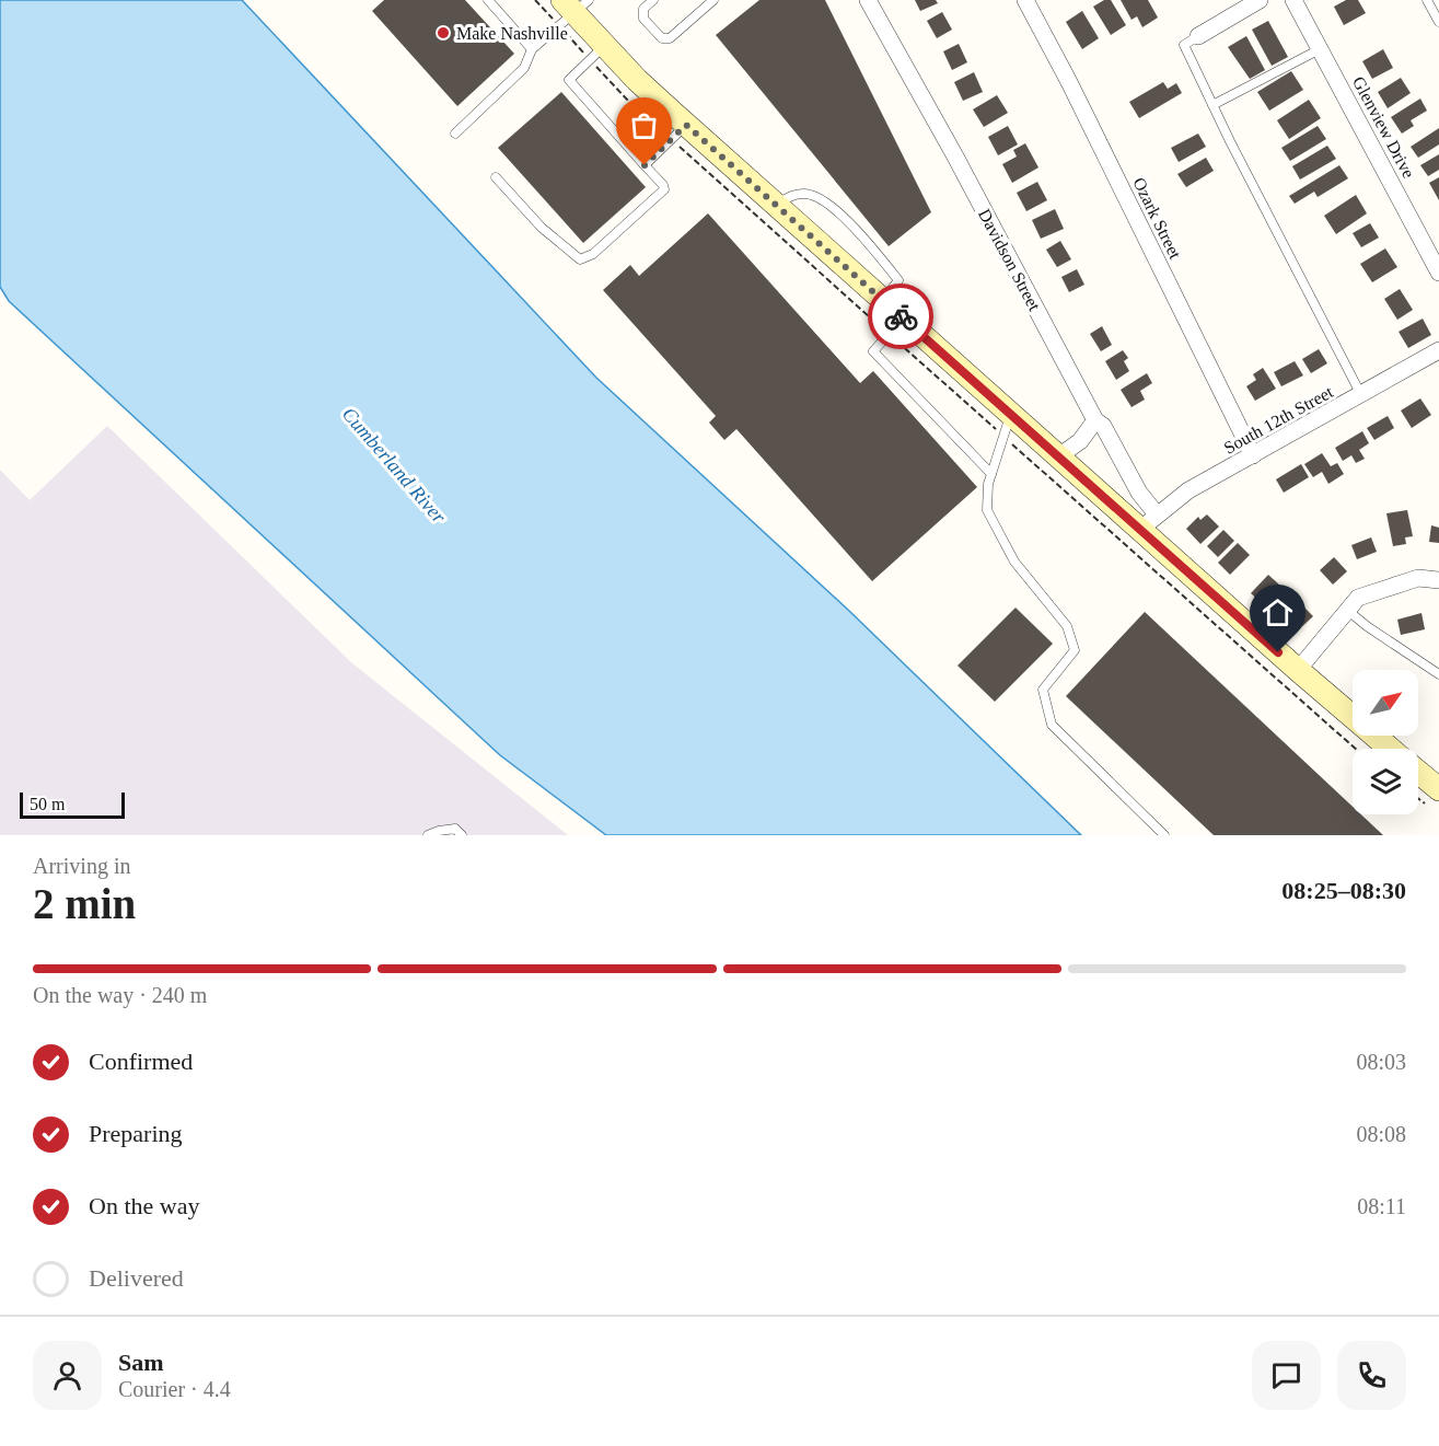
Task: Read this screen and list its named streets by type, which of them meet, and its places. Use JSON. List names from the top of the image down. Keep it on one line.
{"streets":{"street":["Glenview Drive","Ozark Street","Davidson Street","South 12th Street"]},"crossings":[["Ozark Street","South 12th Street"],["Davidson Street","South 12th Street"]],"water":["Cumberland River"],"places":["Make Nashville"],"scale_bar":"50 m","north":"top right","page":{"scale":"50 m","heading":["2 min","Arriving in","08:25–08:30"],"panel":["Sam","Courier · 4.4"],"bar":"On the way · 240 m","list":[["Confirmed","08:03"],["Preparing","08:08"],["On the way","08:11"],"Delivered"]}}
